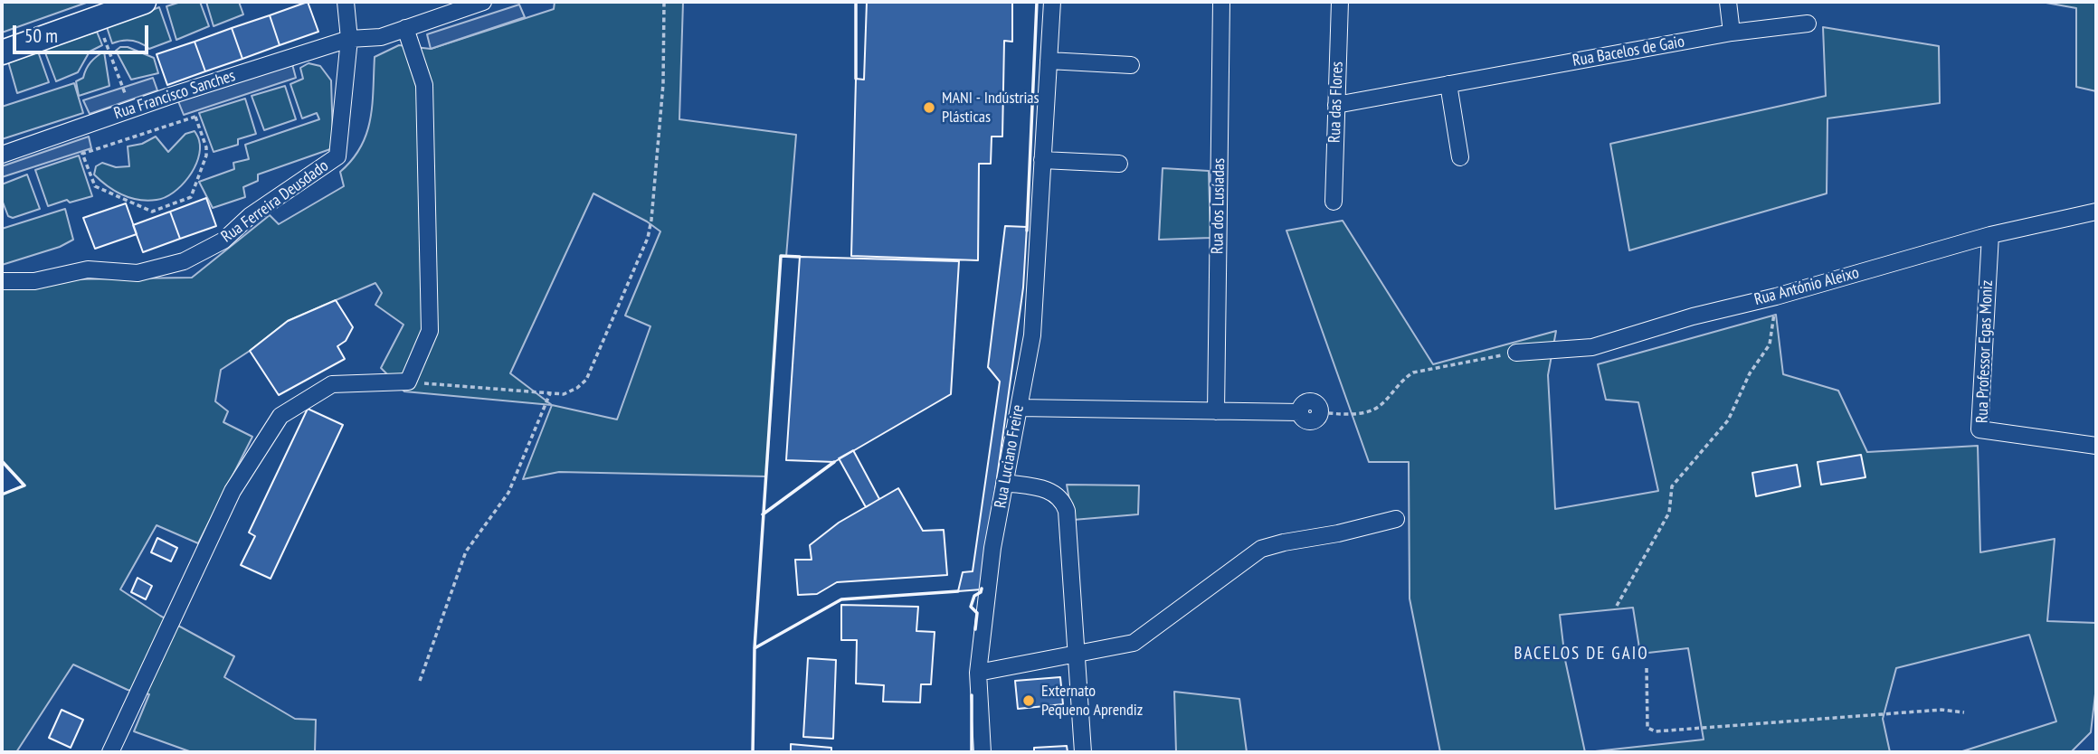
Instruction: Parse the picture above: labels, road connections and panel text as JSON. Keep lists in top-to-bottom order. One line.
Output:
{"streets":{"street":["Rua Bacelos de Gaio","Rua Francisco Sanches","Rua das Flores","Rua Ferreira Deusdado","Rua dos Lusíadas","Rua António Aleixo","Rua Professor Egas Moniz","Rua Luciano Freire"]},"crossings":[["Rua Bacelos de Gaio","Rua das Flores"],["Rua Francisco Sanches","Rua Ferreira Deusdado"],["Rua António Aleixo","Rua Professor Egas Moniz"]],"districts":["BACELOS DE GAIO"],"places":["MANI - Indústrias Plásticas","Externato Pequeno Aprendiz"],"scale_bar":"50 m"}
